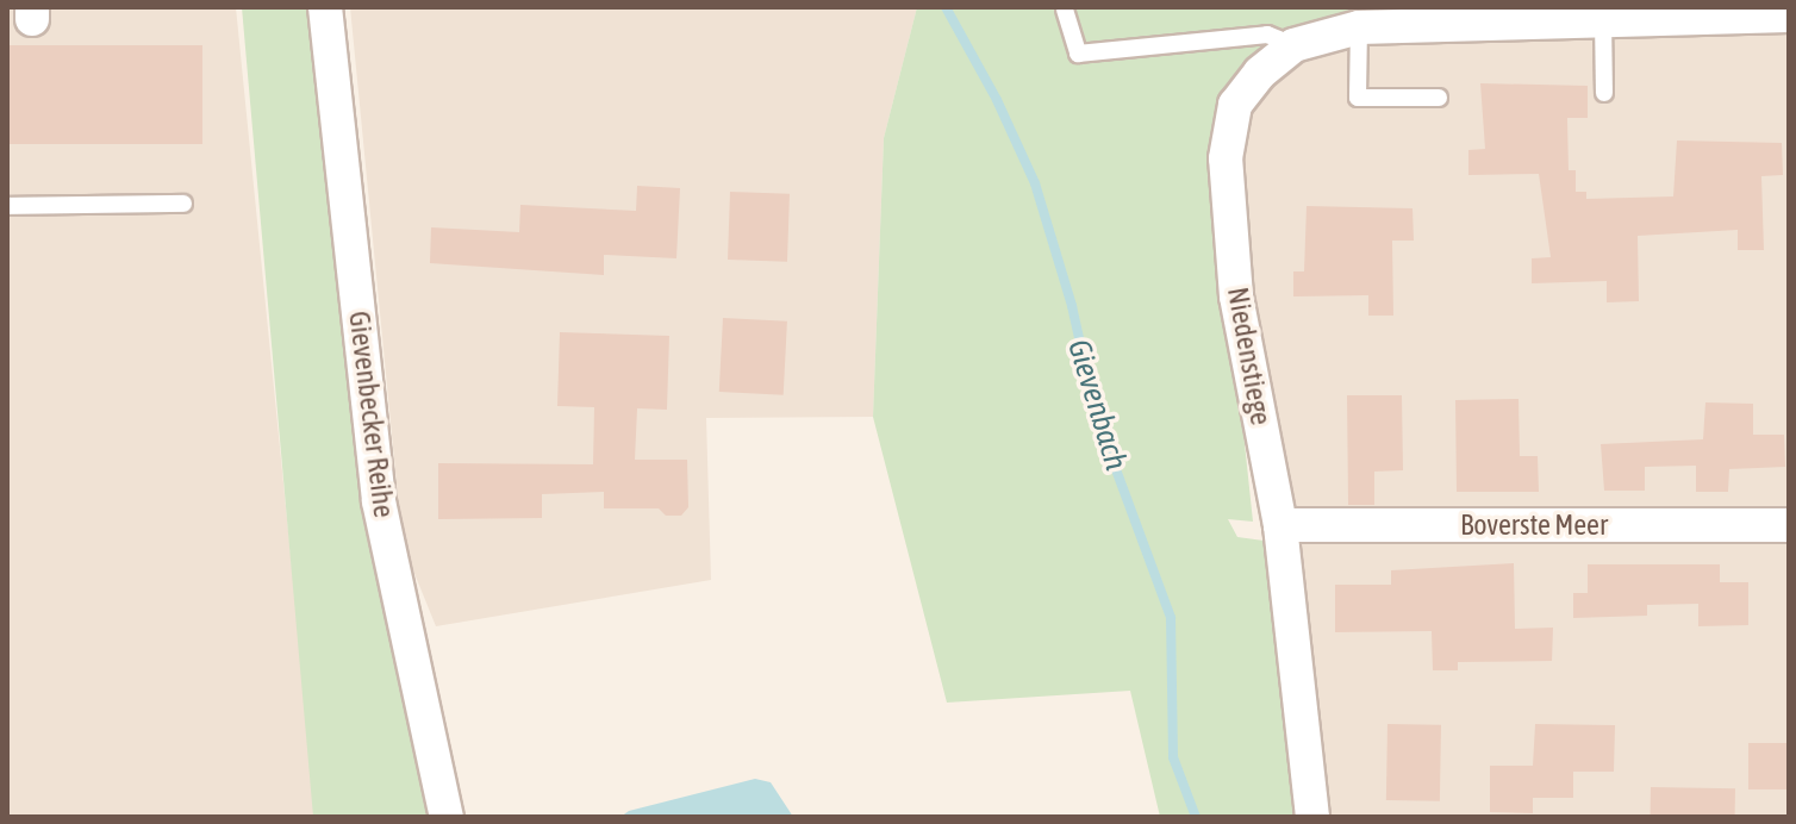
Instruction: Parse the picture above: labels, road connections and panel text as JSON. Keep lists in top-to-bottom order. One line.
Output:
{"streets":{"street":["Niedenstiege","Gievenbecker Reihe","Boverste Meer"]},"crossings":[["Niedenstiege","Boverste Meer"]],"water":["Gievenbach"]}
